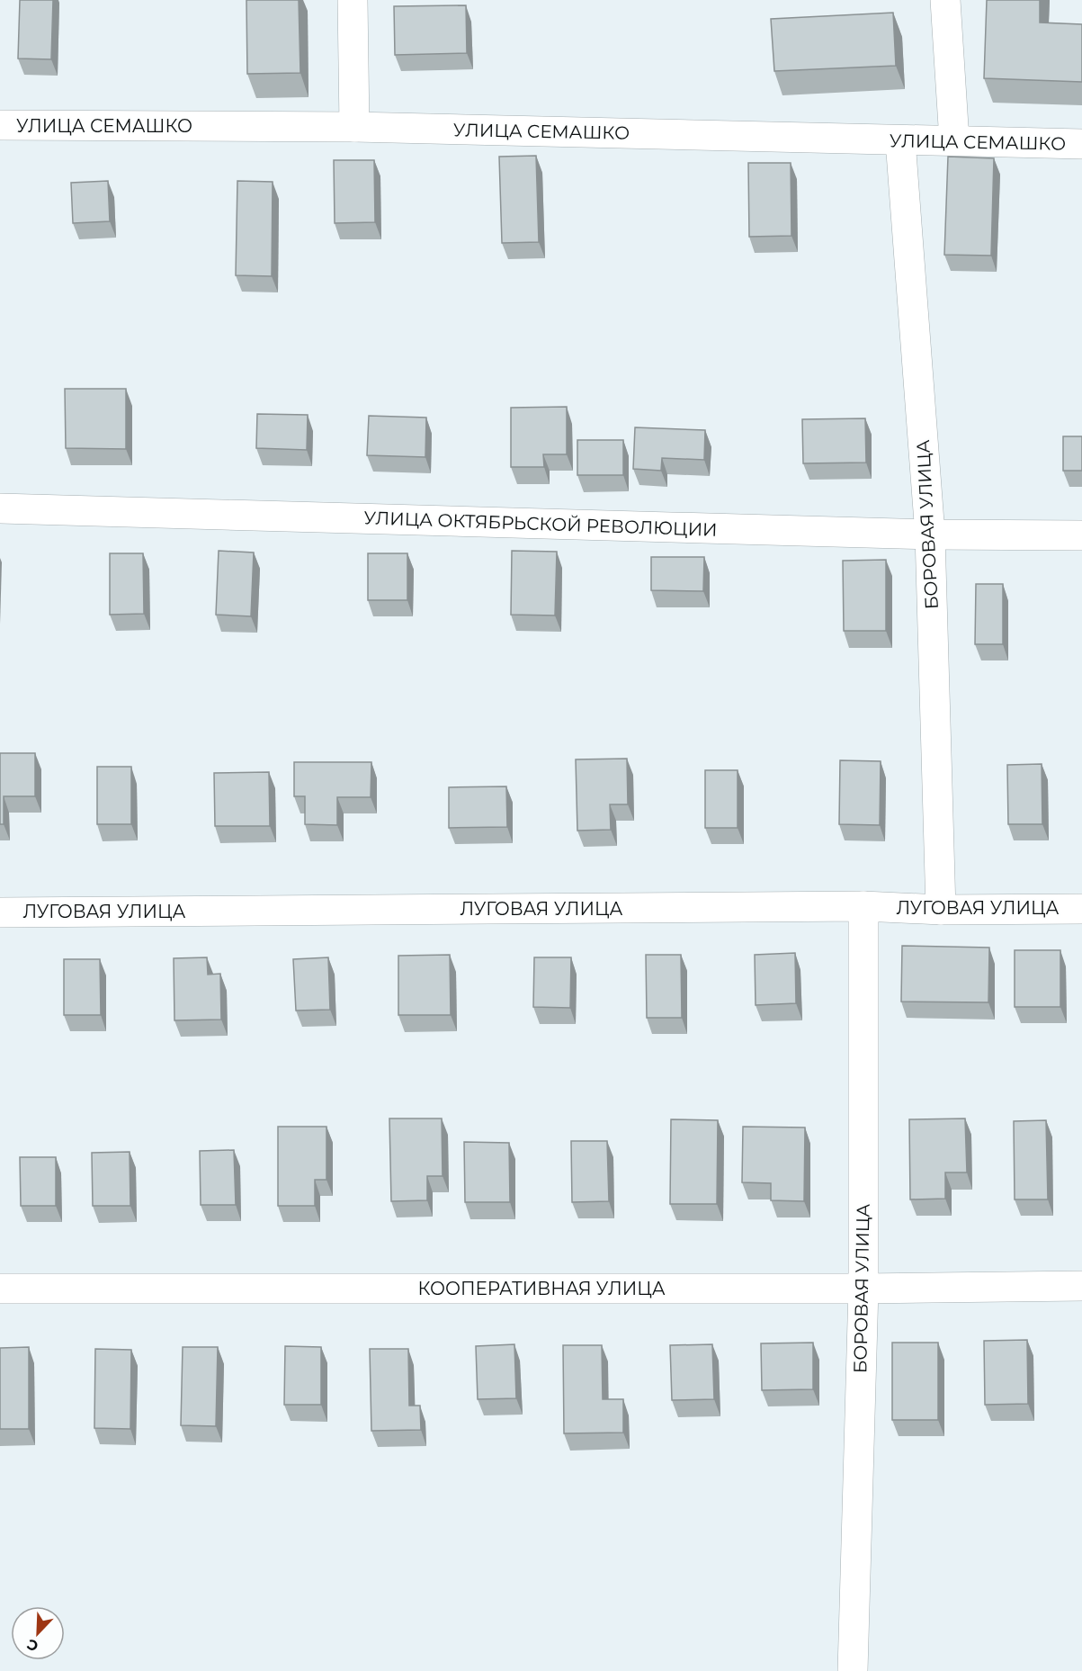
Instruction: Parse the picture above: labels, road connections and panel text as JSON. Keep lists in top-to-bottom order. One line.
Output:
{"streets":{"street":["УЛИЦА СЕМАШКО","УЛИЦА ОКТЯБРЬСКОЙ РЕВОЛЮЦИИ","БОРОВАЯ УЛИЦА","ЛУГОВАЯ УЛИЦА","КООПЕРАТИВНАЯ УЛИЦА"]},"crossings":[["УЛИЦА СЕМАШКО","БОРОВАЯ УЛИЦА"],["УЛИЦА ОКТЯБРЬСКОЙ РЕВОЛЮЦИИ","БОРОВАЯ УЛИЦА"],["БОРОВАЯ УЛИЦА","ЛУГОВАЯ УЛИЦА"],["БОРОВАЯ УЛИЦА","КООПЕРАТИВНАЯ УЛИЦА"]],"north":"bottom left"}
